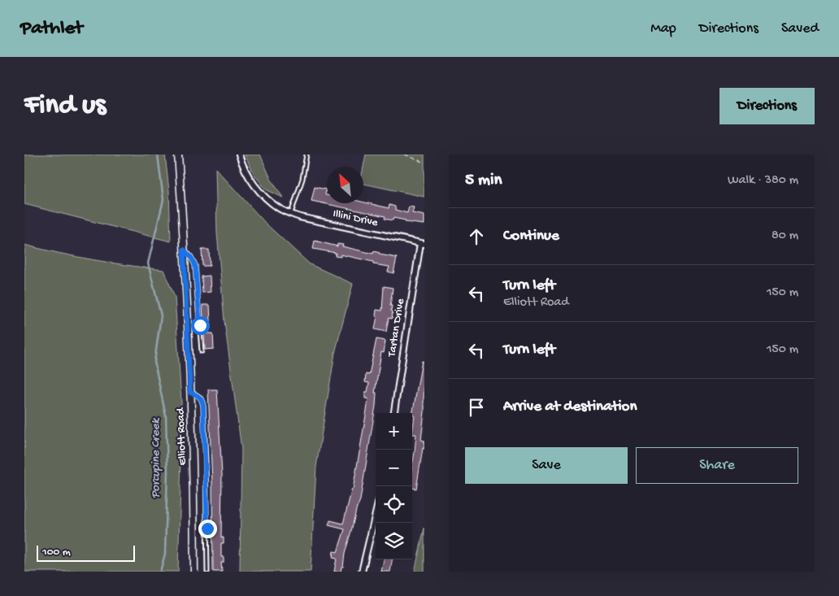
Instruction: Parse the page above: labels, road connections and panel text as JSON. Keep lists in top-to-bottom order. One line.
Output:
{"streets":{"street":["Illini Drive","Tartan Drive","Elliott Road"]},"crossings":[["Illini Drive","Tartan Drive"]],"water":["Porcupine Creek"],"scale_bar":"100 m","north":"top left","page":{"header":"Pathlet","nav":["Map","Directions","Saved"],"buttons":["Directions",["Save","Share"]],"title":"Find us","heading":["5 min","Walk · 380 m"],"list":[["Continue","80 m"],["Turn left","Elliott Road","150 m"],["Turn left","150 m"],"Arrive at destination"],"map_buttons":["+","−"],"scale":"100 m"}}
